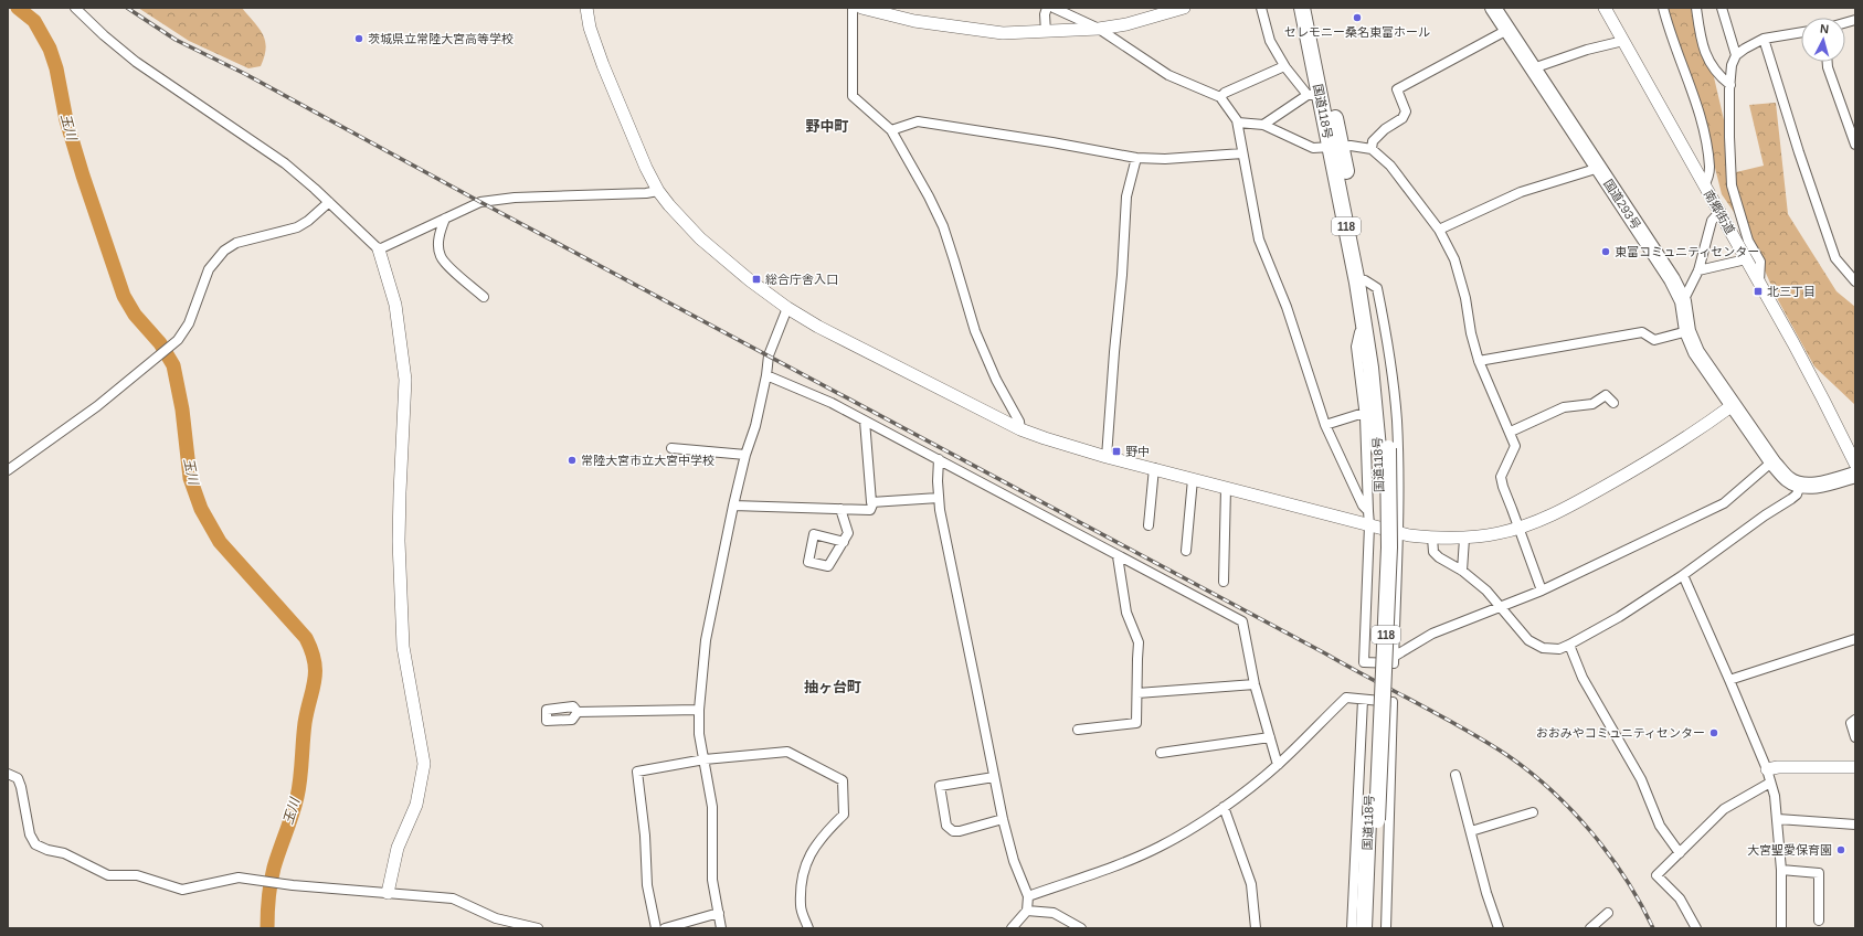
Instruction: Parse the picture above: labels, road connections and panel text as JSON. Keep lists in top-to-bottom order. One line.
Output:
{"streets":{"highway":["国道118号","国道293号","118"],"street":["南郷街道"]},"districts":["野中町","抽ヶ台町"],"water":["玉川"],"places":{"other":["セレモニー桑名東富ホール","茨城県立常陸大宮高等学校","東富コミュニティセンター","常陸大宮市立大宮中学校","おおみやコミュニティセンター","大宮聖愛保育園"],"transit":["総合庁舎入口","北三丁目","野中"]},"north":"top"}
